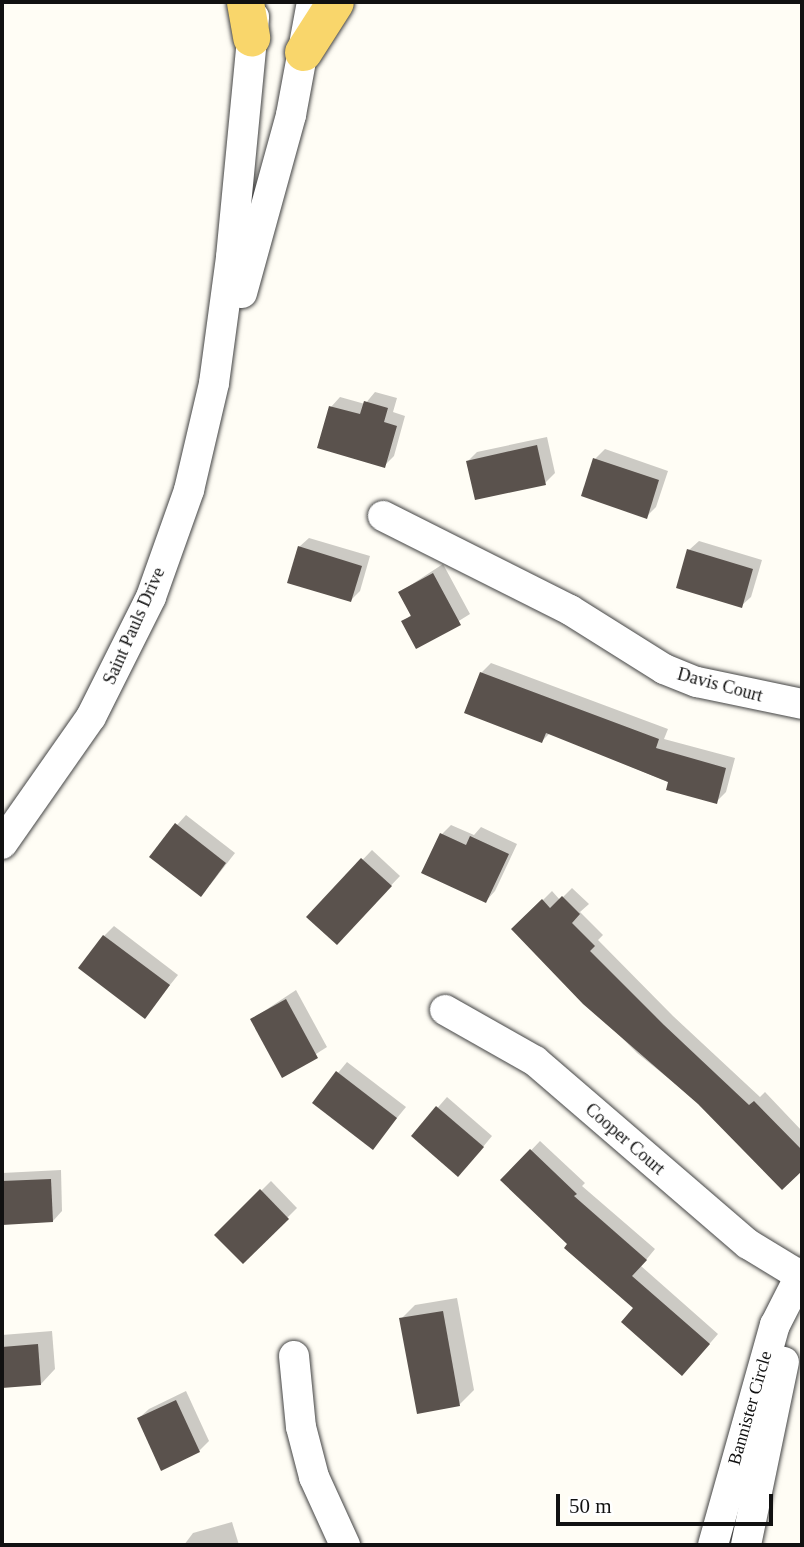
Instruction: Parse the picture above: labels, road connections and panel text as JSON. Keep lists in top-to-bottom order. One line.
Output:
{"streets":{"street":["Saint Pauls Drive","Davis Court","Cooper Court","Bannister Circle"]},"crossings":[["Cooper Court","Bannister Circle"]],"scale_bar":"50 m"}
